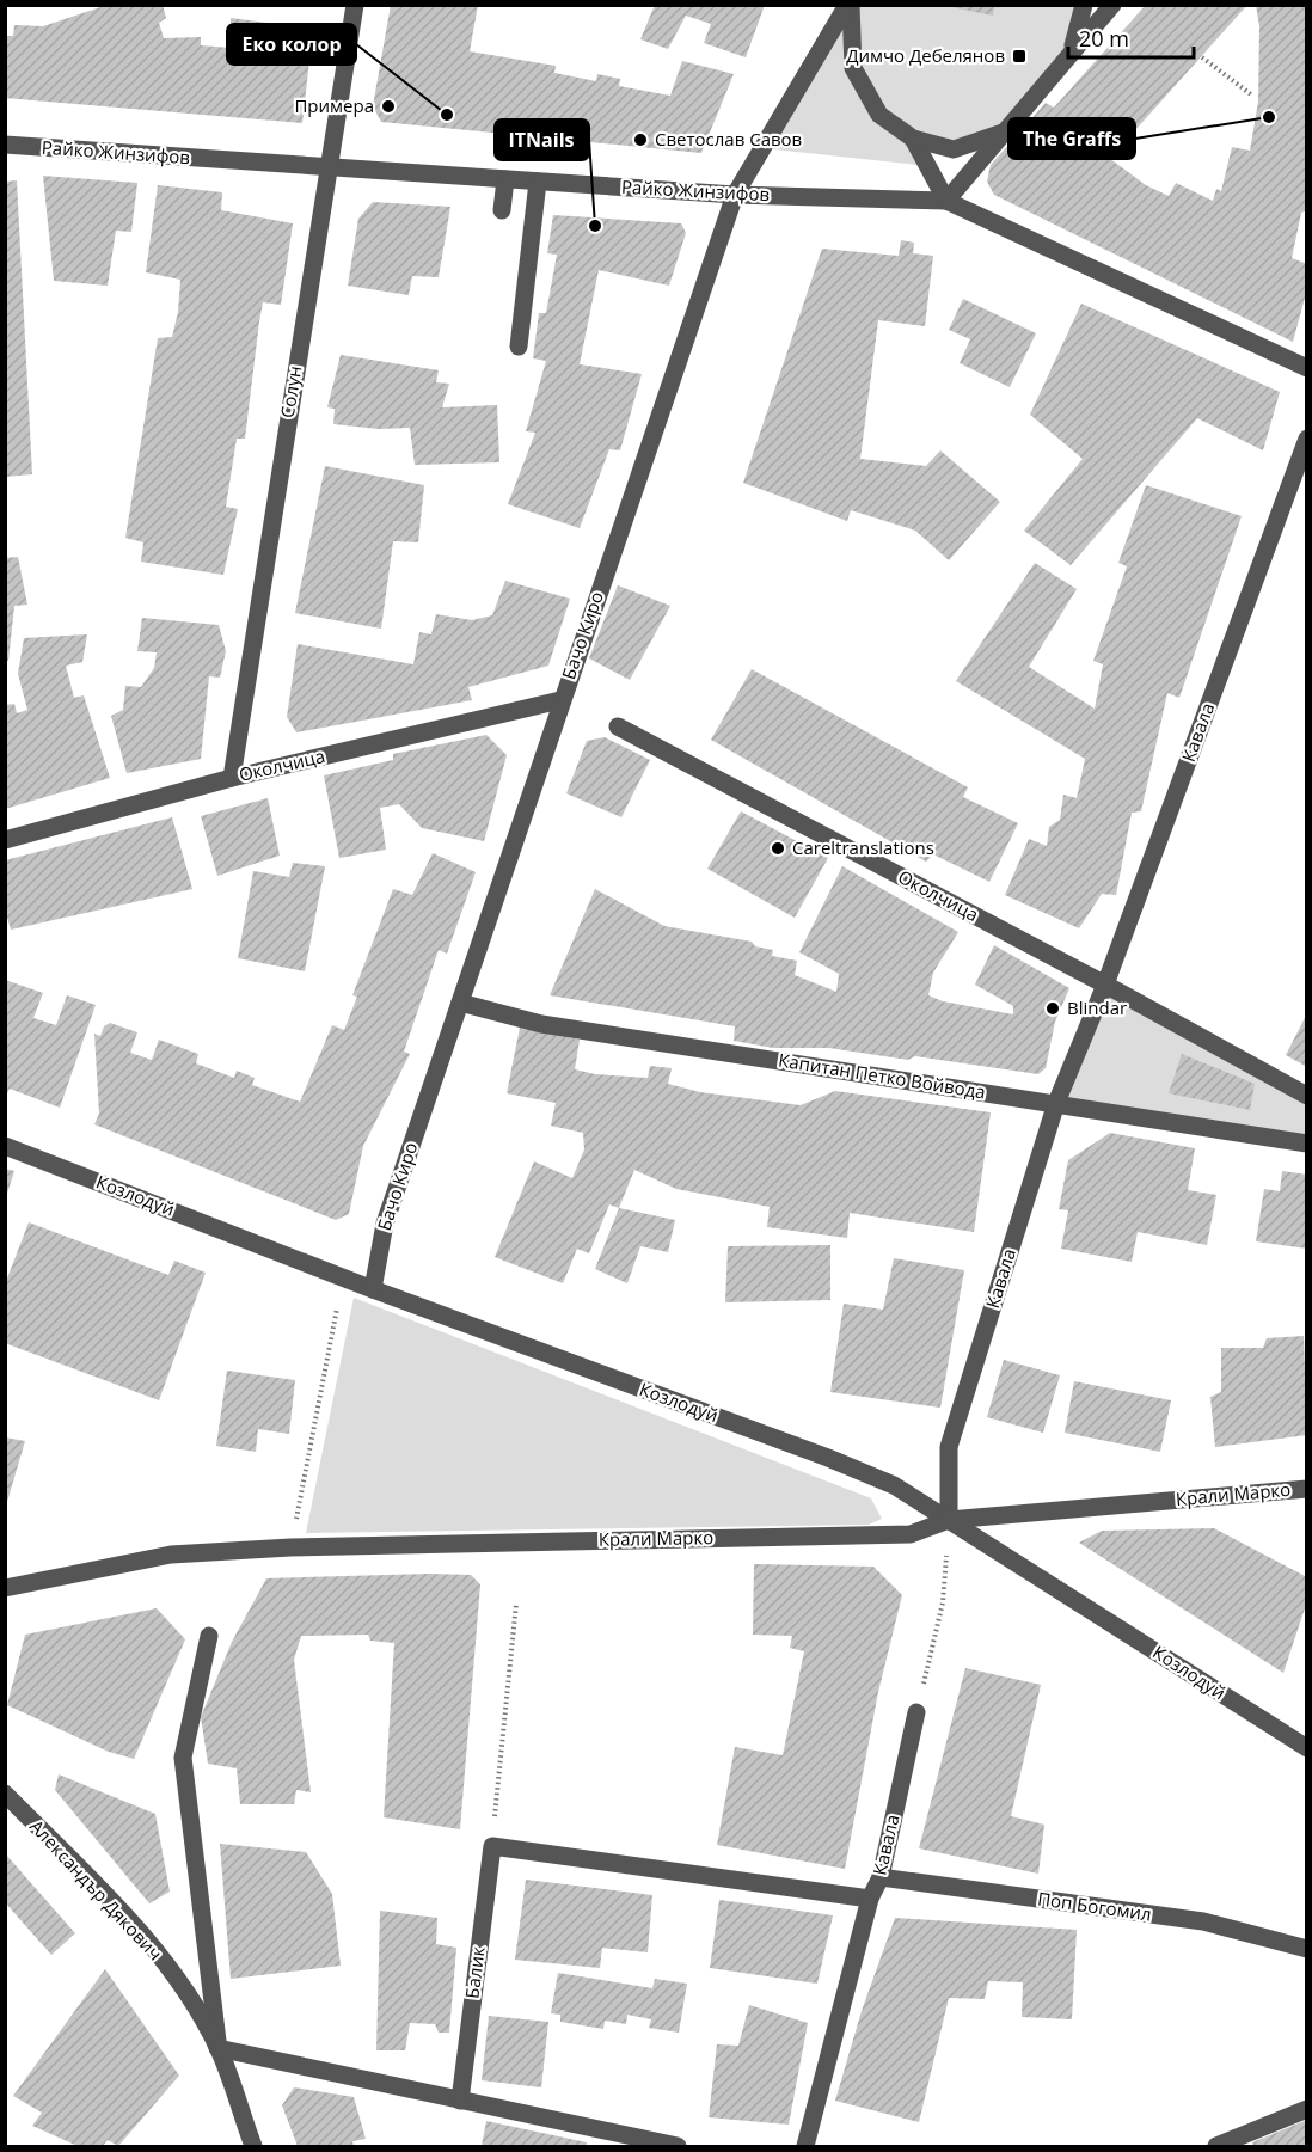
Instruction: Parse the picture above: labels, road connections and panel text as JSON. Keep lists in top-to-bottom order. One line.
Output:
{"streets":{"street":["Райко Жинзифов","Солун","Бачо Киро","Кавала","Околчица","Капитан Петко Войвода","Козлодуй","Крали Марко","Александър Дякович","Поп Богомил","Балик"]},"crossings":[["Райко Жинзифов","Солун"],["Райко Жинзифов","Бачо Киро"],["Солун","Околчица"],["Бачо Киро","Околчица"],["Бачо Киро","Капитан Петко Войвода"],["Бачо Киро","Козлодуй"],["Кавала","Околчица"],["Кавала","Капитан Петко Войвода"],["Кавала","Козлодуй"],["Кавала","Крали Марко"],["Кавала","Поп Богомил"],["Козлодуй","Крали Марко"]],"places":{"transit":["Димчо Дебелянов"],"other":["Примера","Еко колор","The Graffs","Светослав Савов","ITNails","Careltranslations","Blindar"]},"scale_bar":"20 m"}
